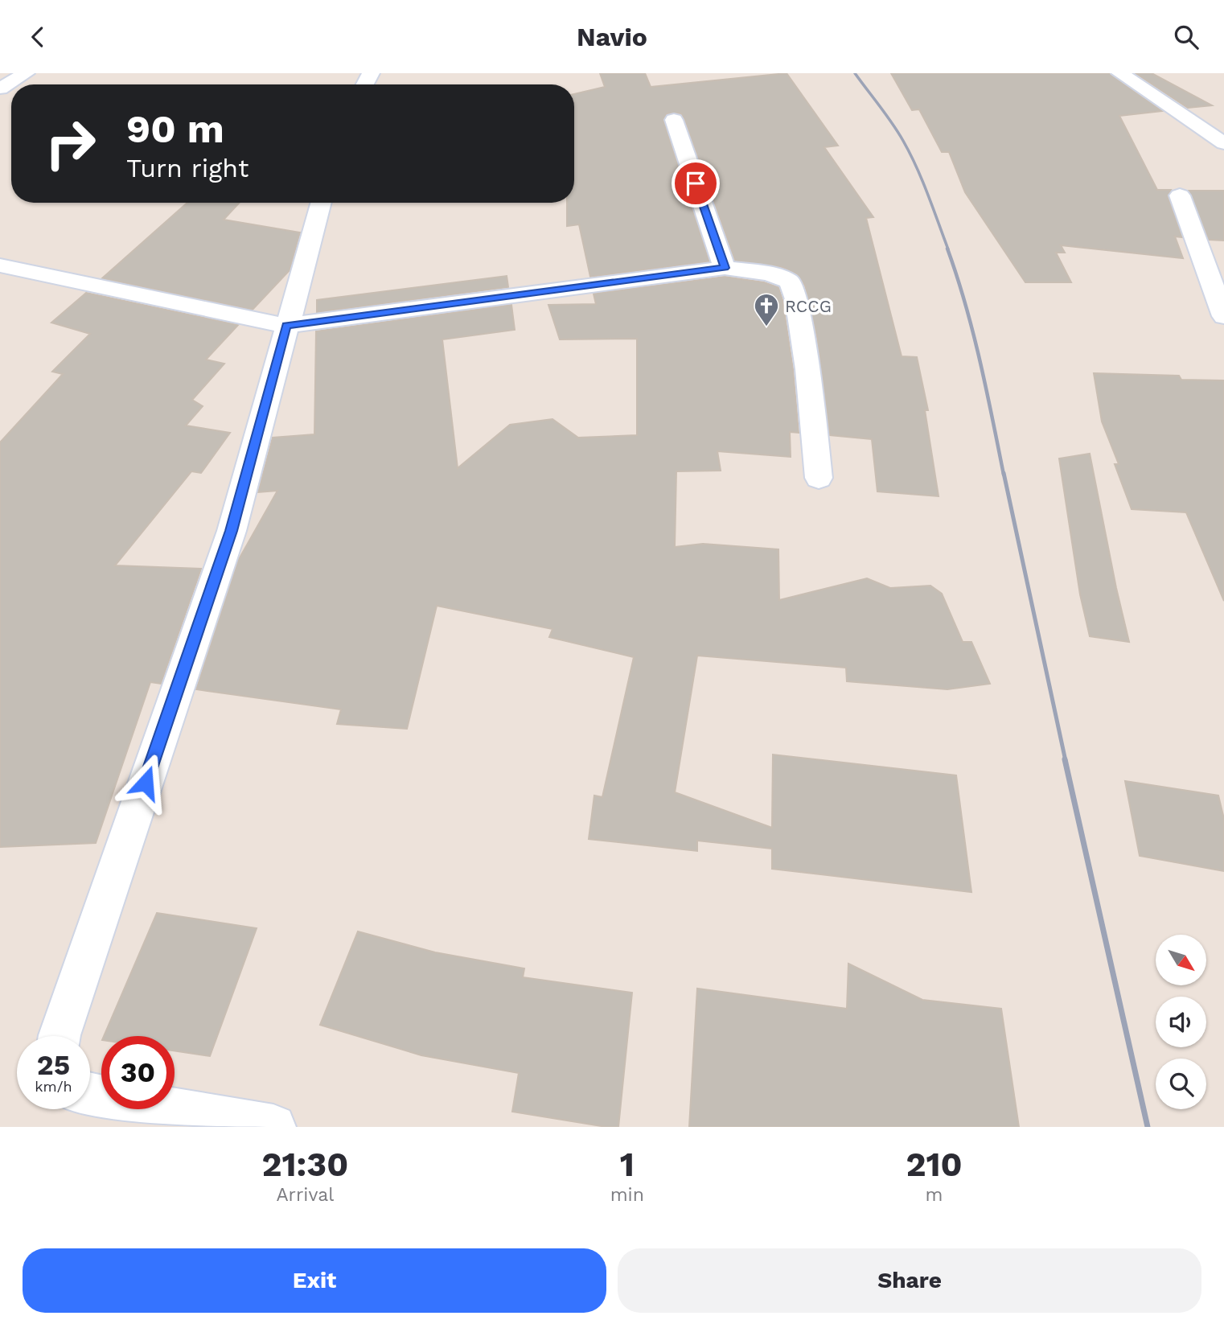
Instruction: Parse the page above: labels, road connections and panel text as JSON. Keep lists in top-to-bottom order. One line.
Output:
{"places":{"church":["RCCG"]},"north":"bottom right","page":{"header":"Navio","turn":["90 m","Turn right"],"speed":"25 km/h","limit":"30","eta":["21:30","Arrival","1","min","210","m"],"buttons":["Exit","Share"]}}
